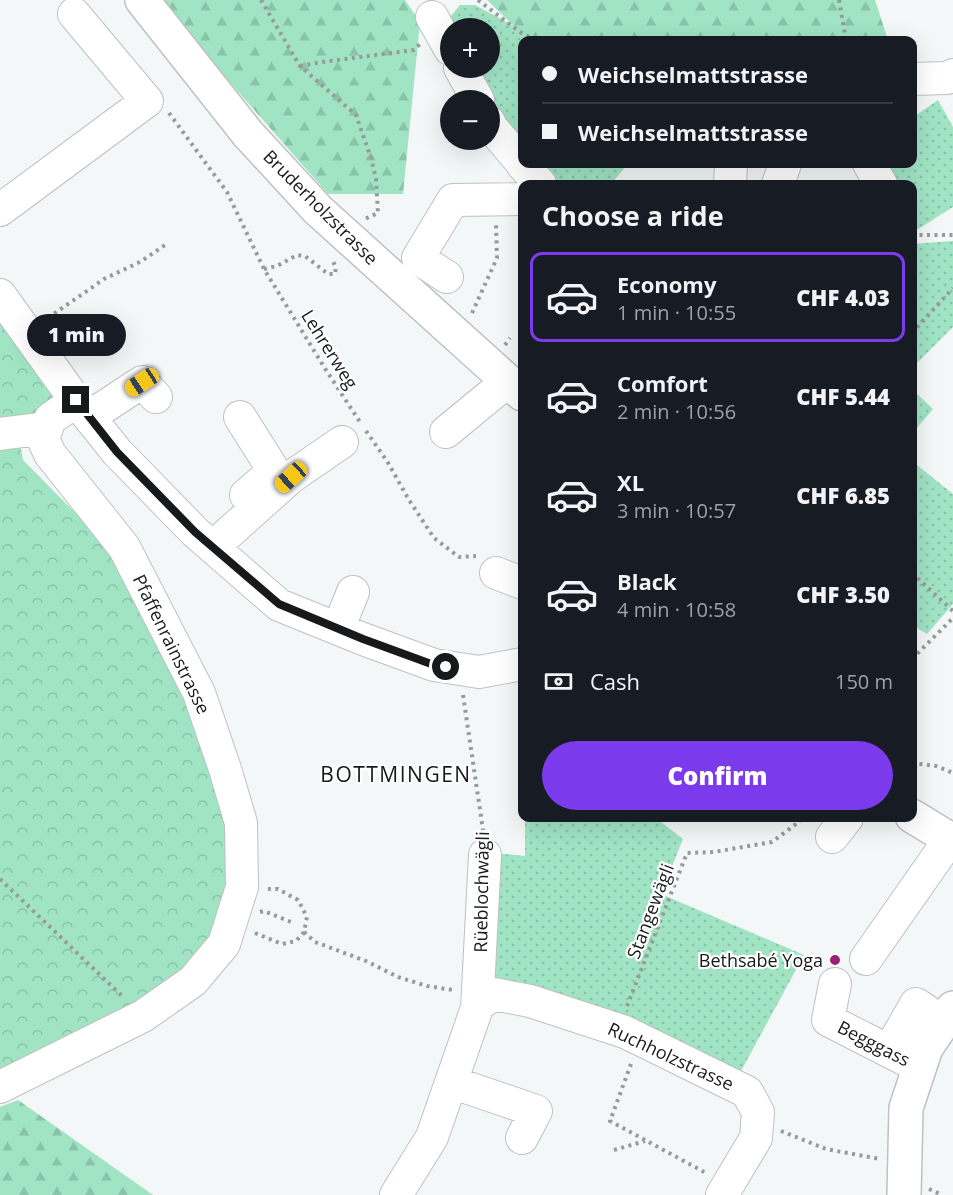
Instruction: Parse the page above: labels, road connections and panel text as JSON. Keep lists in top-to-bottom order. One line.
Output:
{"streets":{"main road":["Bruderholzstrasse"],"street":["Pfaffenrainstrasse","Rüeblochwägli","Begggass","Ruchholzstrasse"],"path":["Lehrerweg","Stangewägli"]},"crossings":[["Rüeblochwägli","Ruchholzstrasse"],["Stangewägli","Ruchholzstrasse"]],"districts":["BOTTMINGEN"],"places":["Bethsabé Yoga"],"page":{"map_buttons":["+","−"],"banner":["Weichselmattstrasse","Weichselmattstrasse"],"heading":"Choose a ride","list":[{"name":"Economy","note":"1 min · 10:55","value":"CHF 4.03"},{"name":"Comfort","note":"2 min · 10:56","value":"CHF 5.44"},{"name":"XL","note":"3 min · 10:57","value":"CHF 6.85"},{"name":"Black","note":"4 min · 10:58","value":"CHF 3.50"}],"bubble":"1 min","pay":["Cash","150 m"],"buttons":"Confirm"}}
